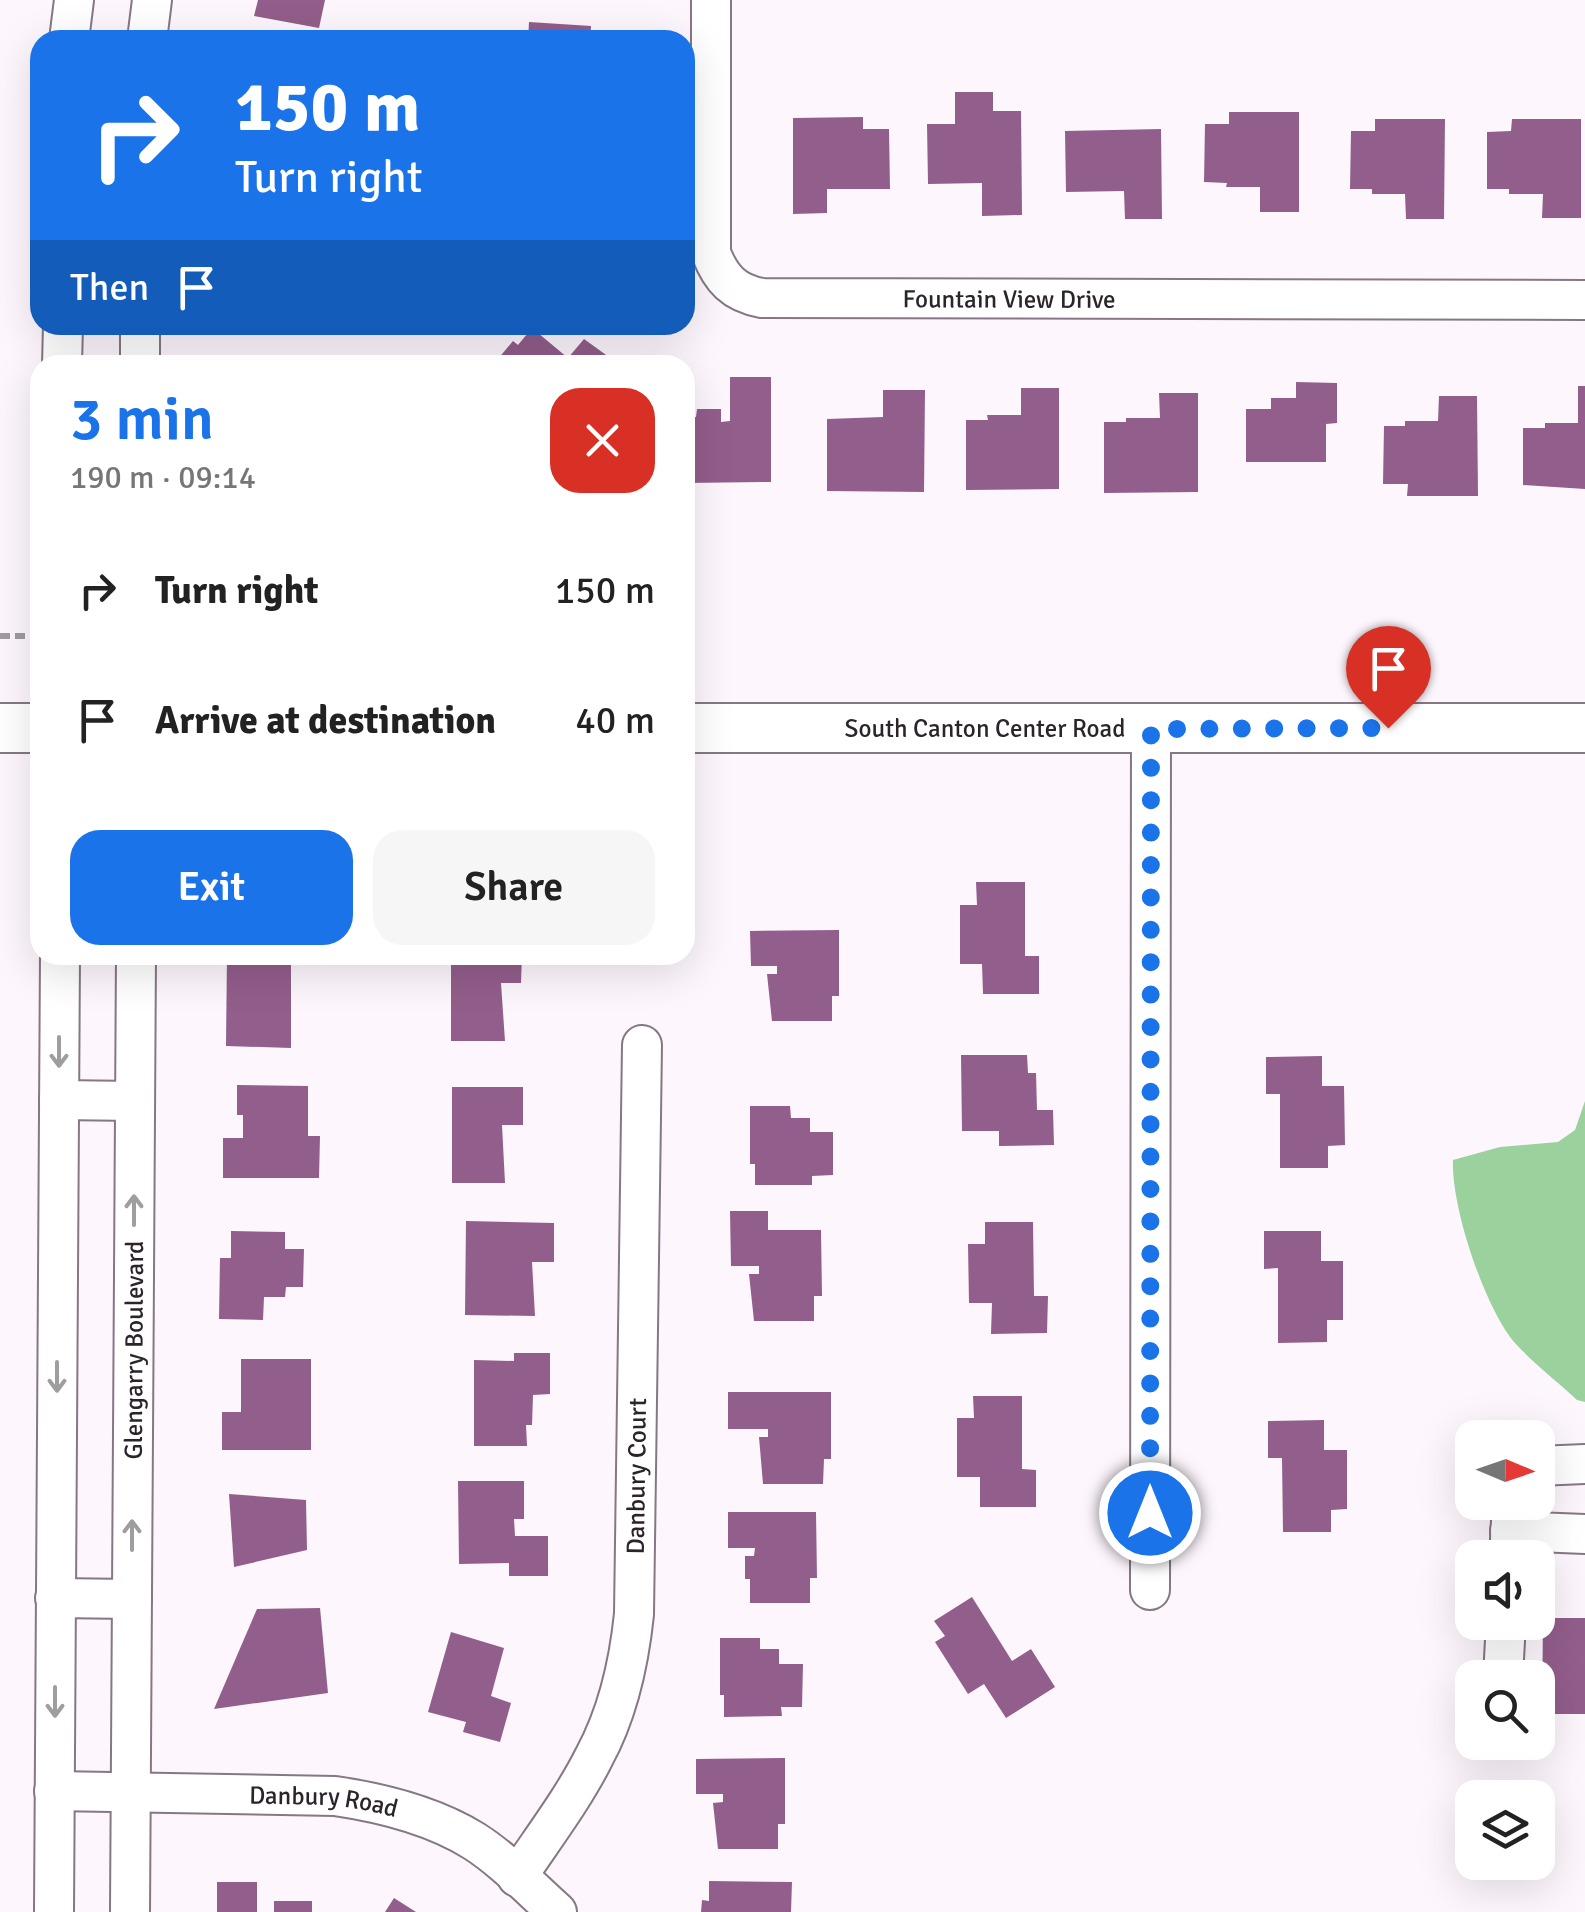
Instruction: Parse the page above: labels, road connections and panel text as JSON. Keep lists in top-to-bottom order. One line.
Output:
{"streets":{"main road":["South Canton Center Road"],"street":["Fountain View Drive","Glengarry Boulevard","Danbury Court","Danbury Road"]},"crossings":[["Glengarry Boulevard","Danbury Road"],["Danbury Court","Danbury Road"]],"north":"right","page":{"turn":["150 m","Turn right"],"then":"Then","heading":["3 min","190 m · 09:14"],"list":[{"name":"Turn right","value":"150 m"},{"name":"Arrive at destination","value":"40 m"}],"buttons":["Exit","Share"]}}
